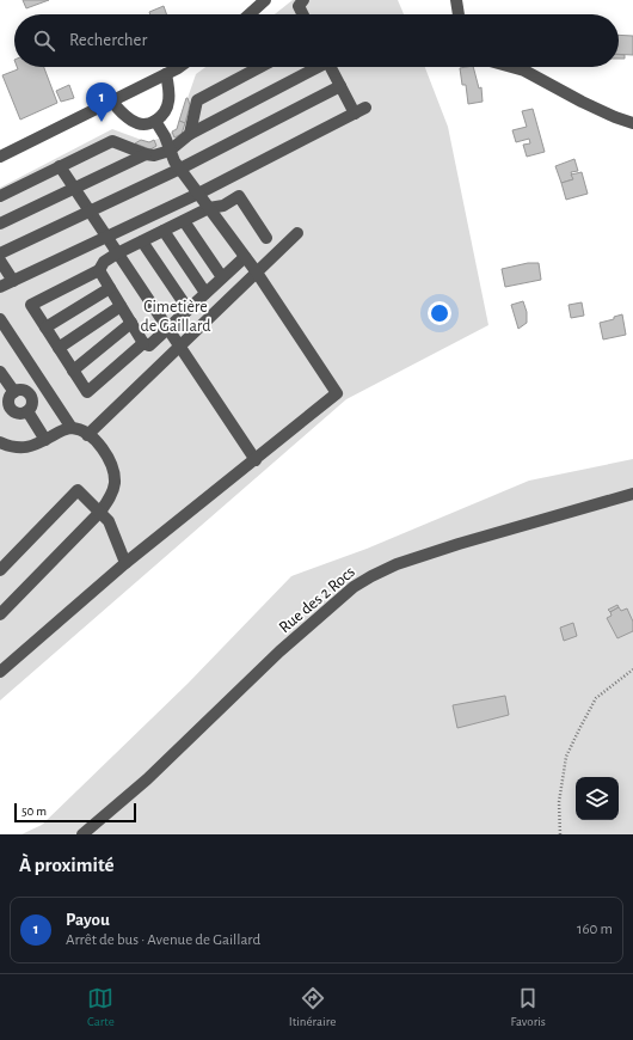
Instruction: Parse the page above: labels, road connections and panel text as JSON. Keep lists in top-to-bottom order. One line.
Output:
{"streets":{"street":["Rue des 2 Rocs"]},"parks":["Cimetière de Gaillard"],"scale_bar":"50 m","page":{"search":"Rechercher","pins":"1","scale":"50 m","heading":"À proximité","list":[{"mark":"1","name":"Payou","note":"Arrêt de bus · Avenue de Gaillard","value":"160 m"}],"nav":["Carte","Itinéraire","Favoris"]}}
